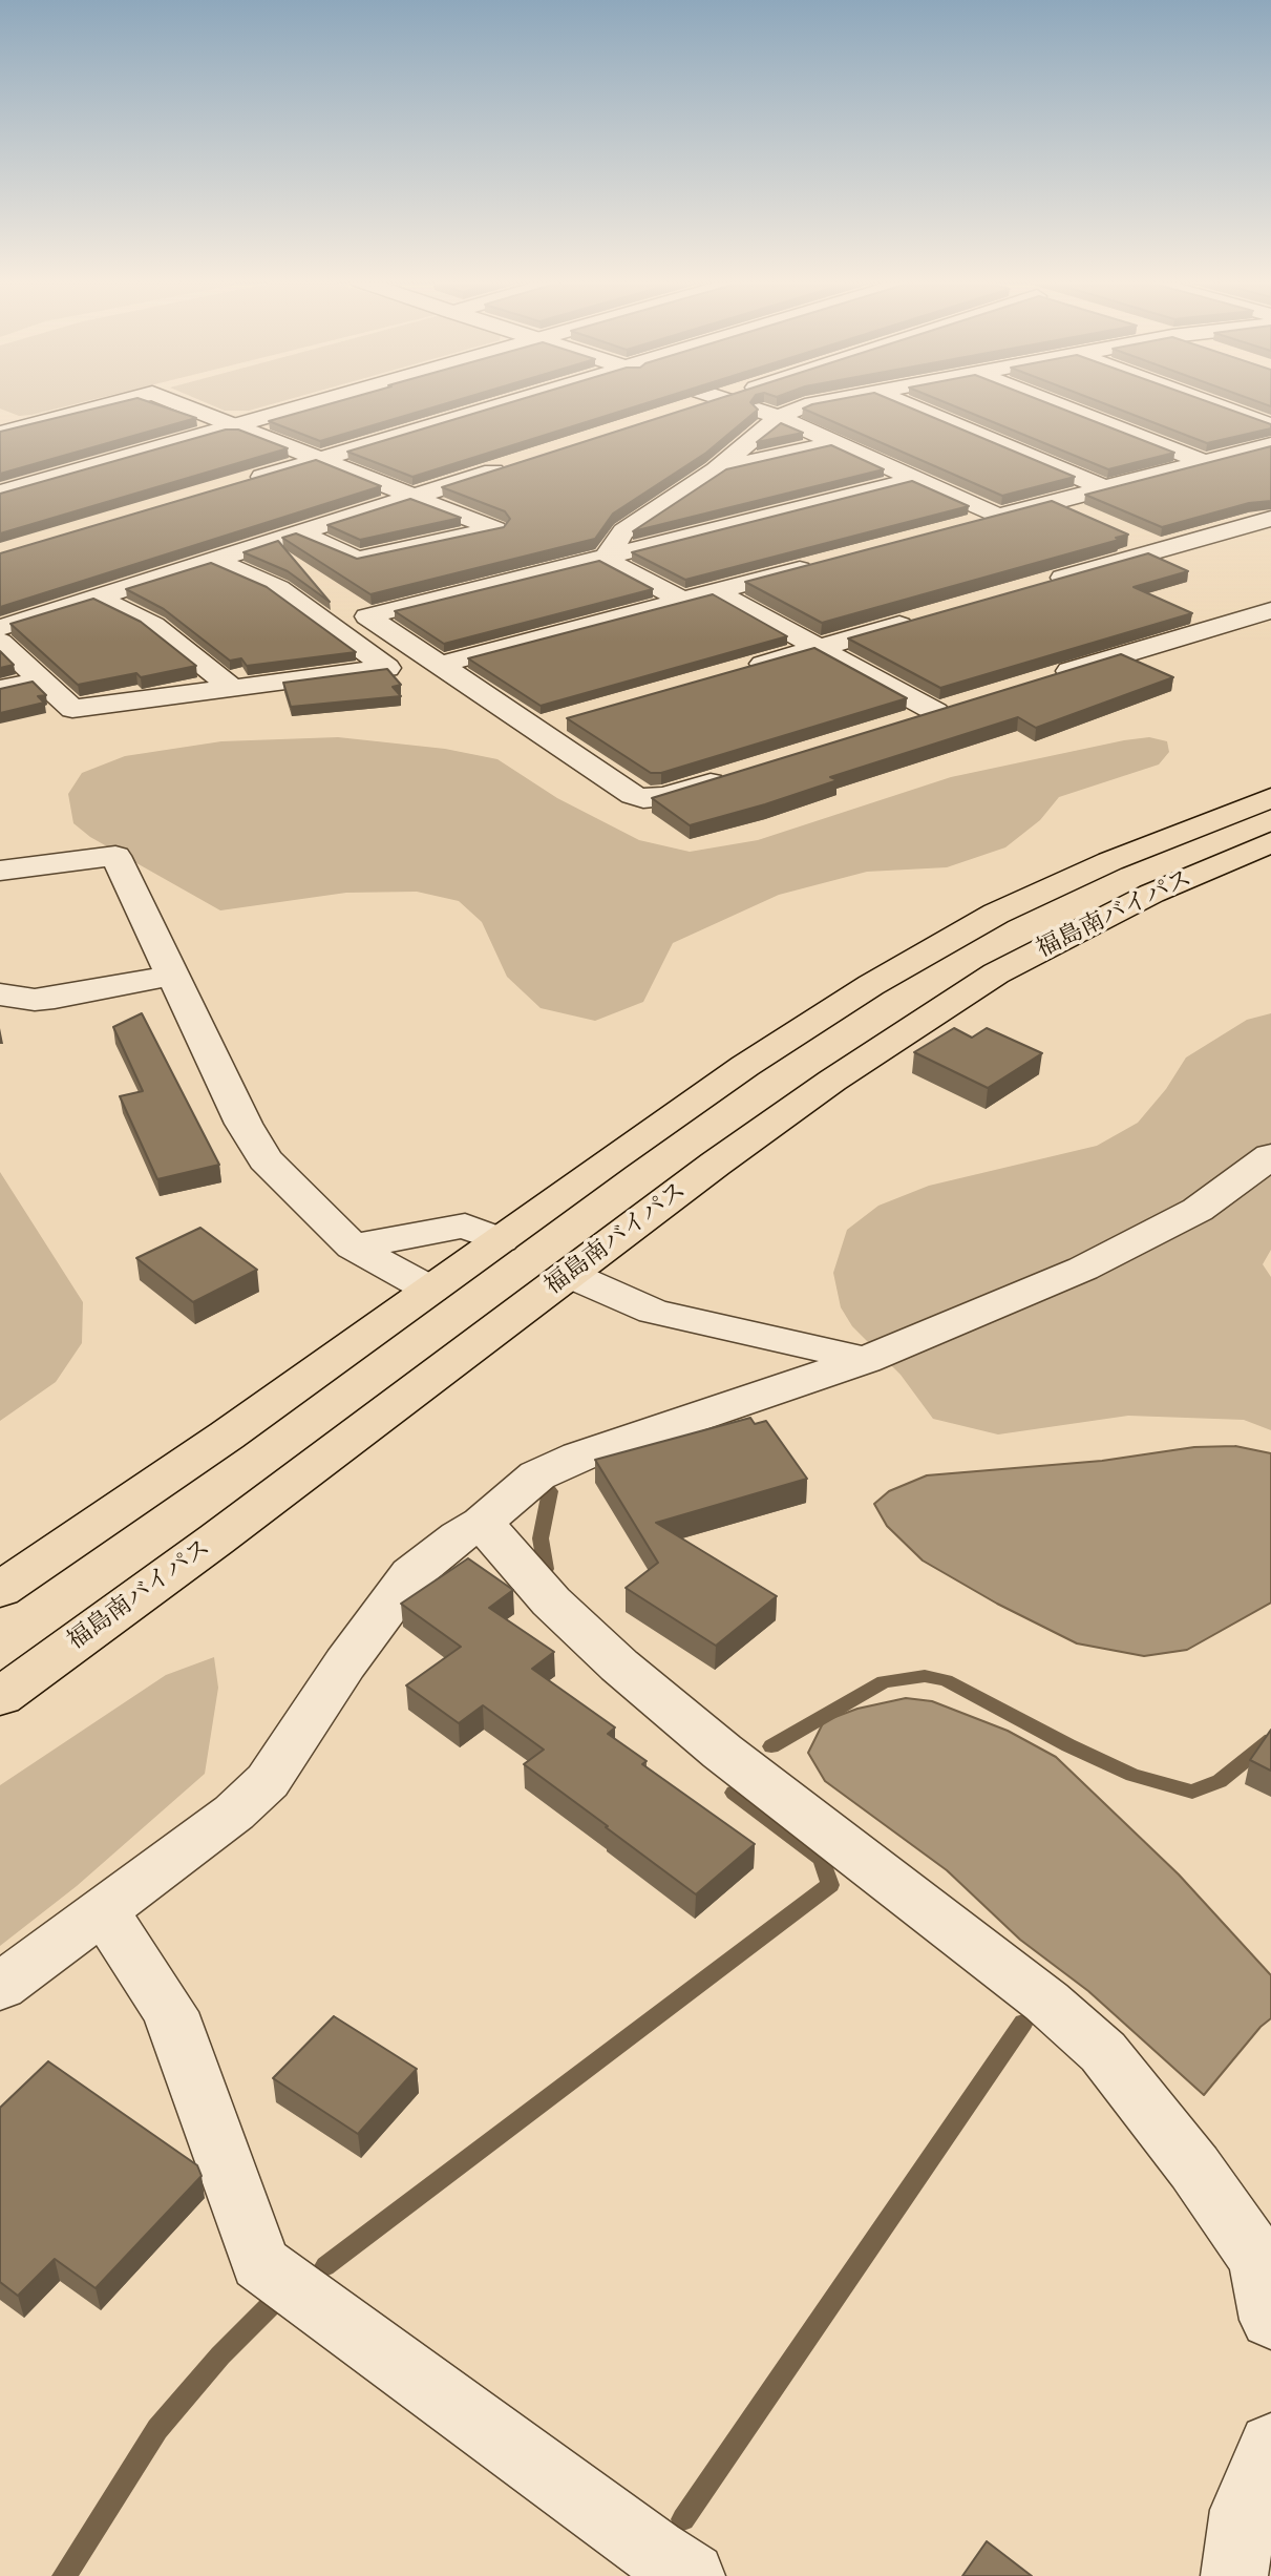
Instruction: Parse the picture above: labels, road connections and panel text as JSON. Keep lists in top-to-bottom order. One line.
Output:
{"streets":{"highway":["福島南バイパス"]}}
